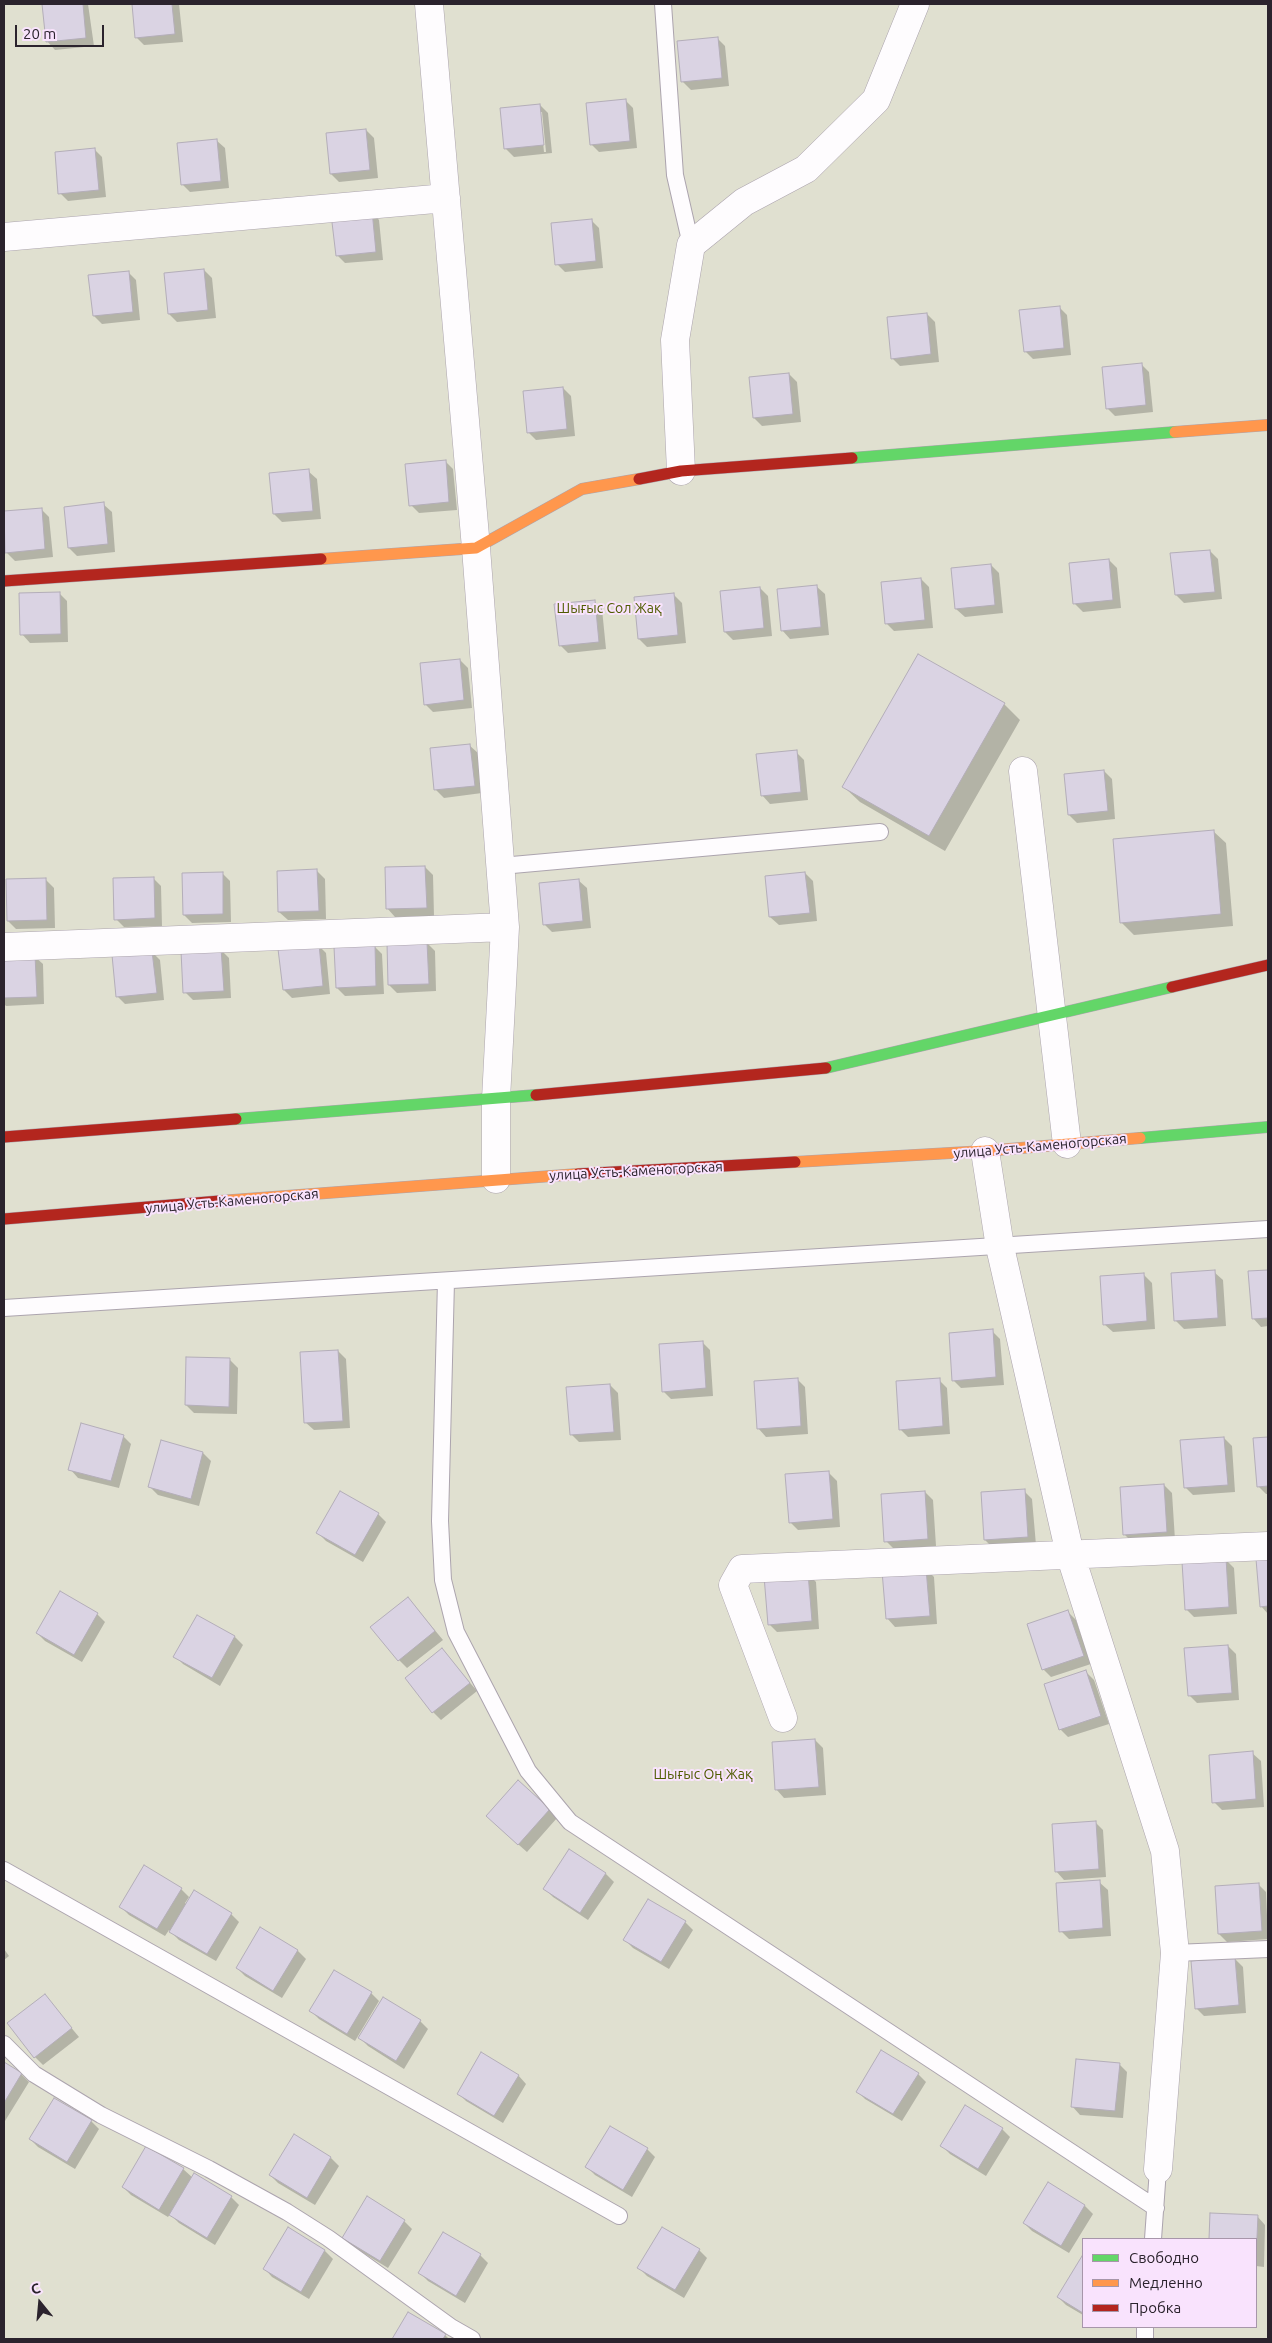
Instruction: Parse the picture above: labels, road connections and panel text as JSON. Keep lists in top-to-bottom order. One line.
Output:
{"streets":{"street":["улица Усть-Каменогорская"]},"parks":["Шығыс Сол Жақ","Шығыс Оң Жақ"],"legend":["Свободно","Медленно","Пробка"],"scale_bar":"20 m","north":"top"}
